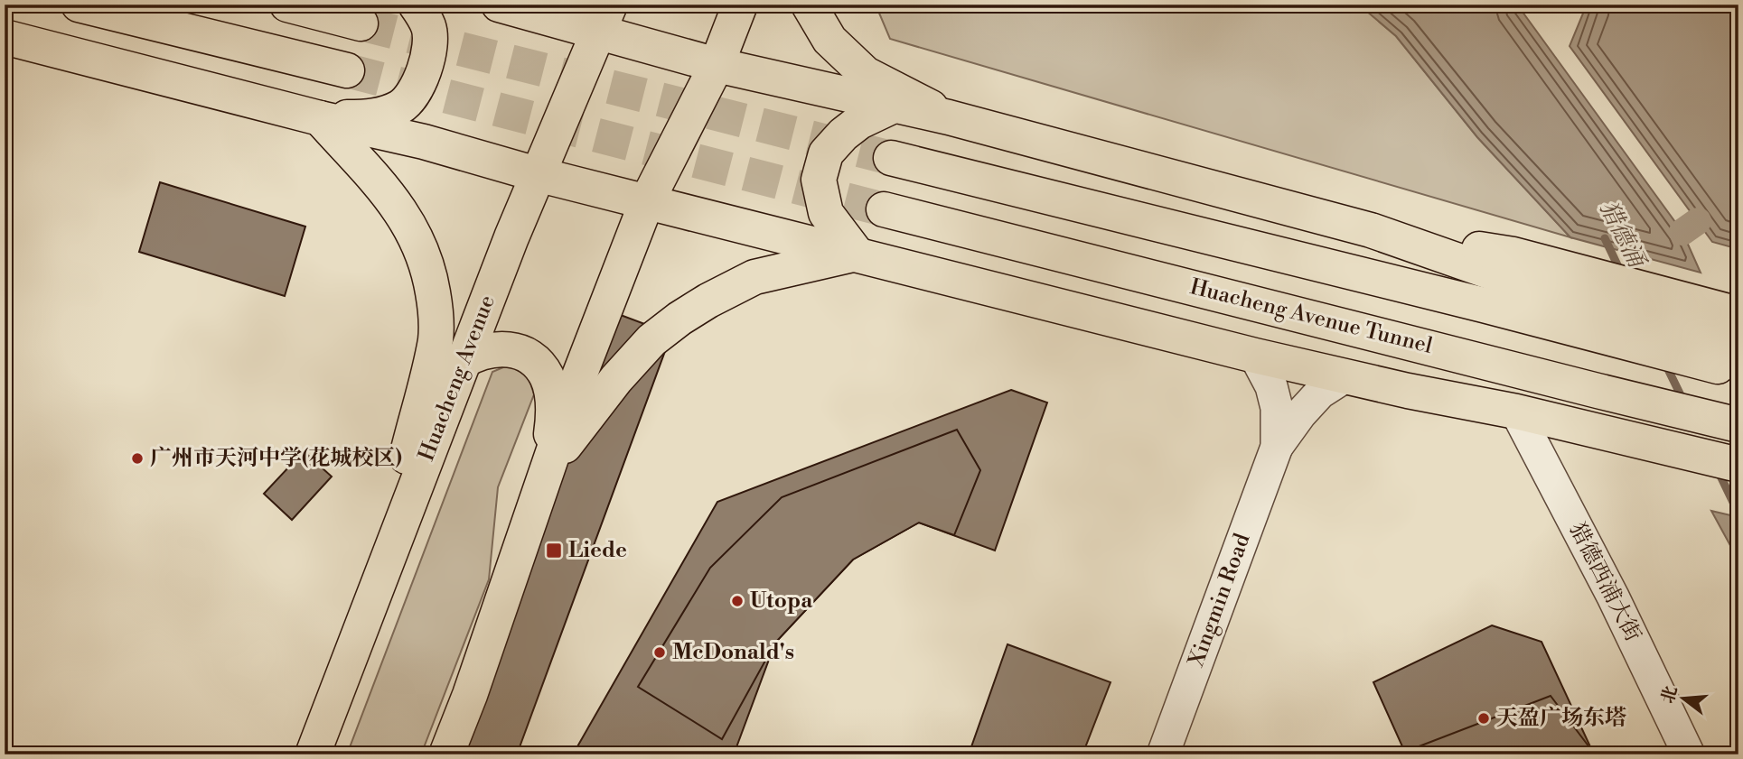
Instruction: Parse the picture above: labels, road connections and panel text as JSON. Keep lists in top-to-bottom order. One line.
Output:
{"streets":{"main road":["Huacheng Avenue Tunnel","Huacheng Avenue"],"street":["猎德西浦大街","Xingmin Road"]},"water":["猎德涌"],"places":{"other":["广州市天河中学(花城校区)","Utopa","McDonald's","天盈广场东塔"],"transit":["Liede"]},"north":"left"}
